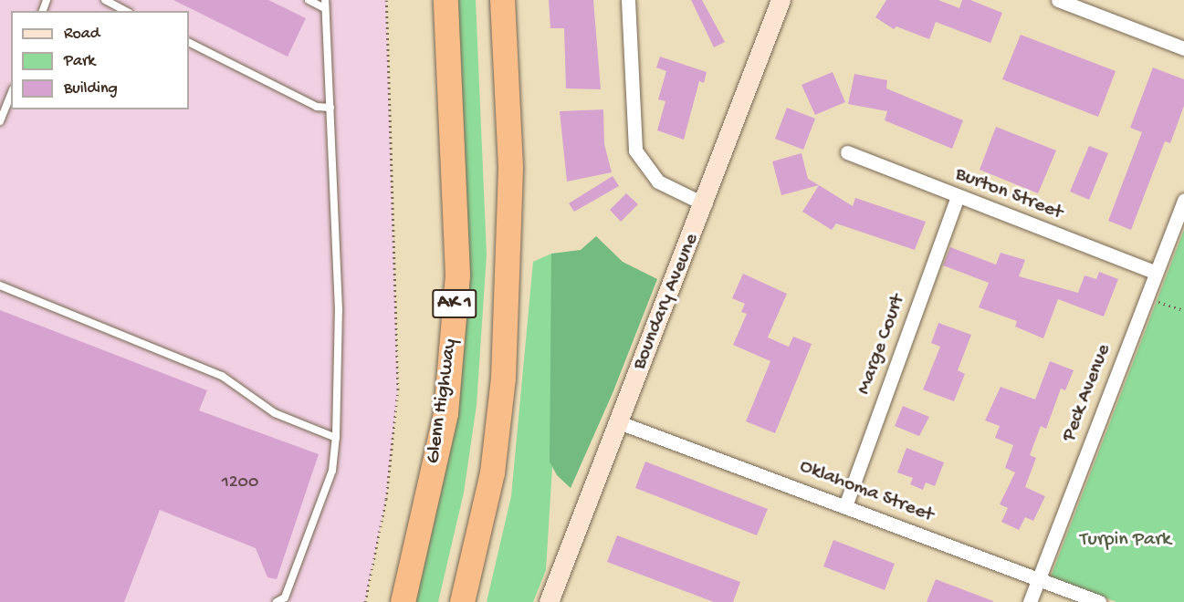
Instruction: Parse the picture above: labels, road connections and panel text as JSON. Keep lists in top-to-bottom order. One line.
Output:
{"streets":{"highway":["AK 1","Glenn Highway"],"street":["Burton Street","Boundary Aveune","Marge Court","Peck Avenue","Oklahoma Street"]},"crossings":[["Burton Street","Marge Court"],["Burton Street","Peck Avenue"],["Boundary Aveune","Oklahoma Street"],["Marge Court","Oklahoma Street"],["Peck Avenue","Oklahoma Street"]],"parks":["Turpin Park"],"house_numbers":["1200"],"legend":["Road","Park","Building"]}
